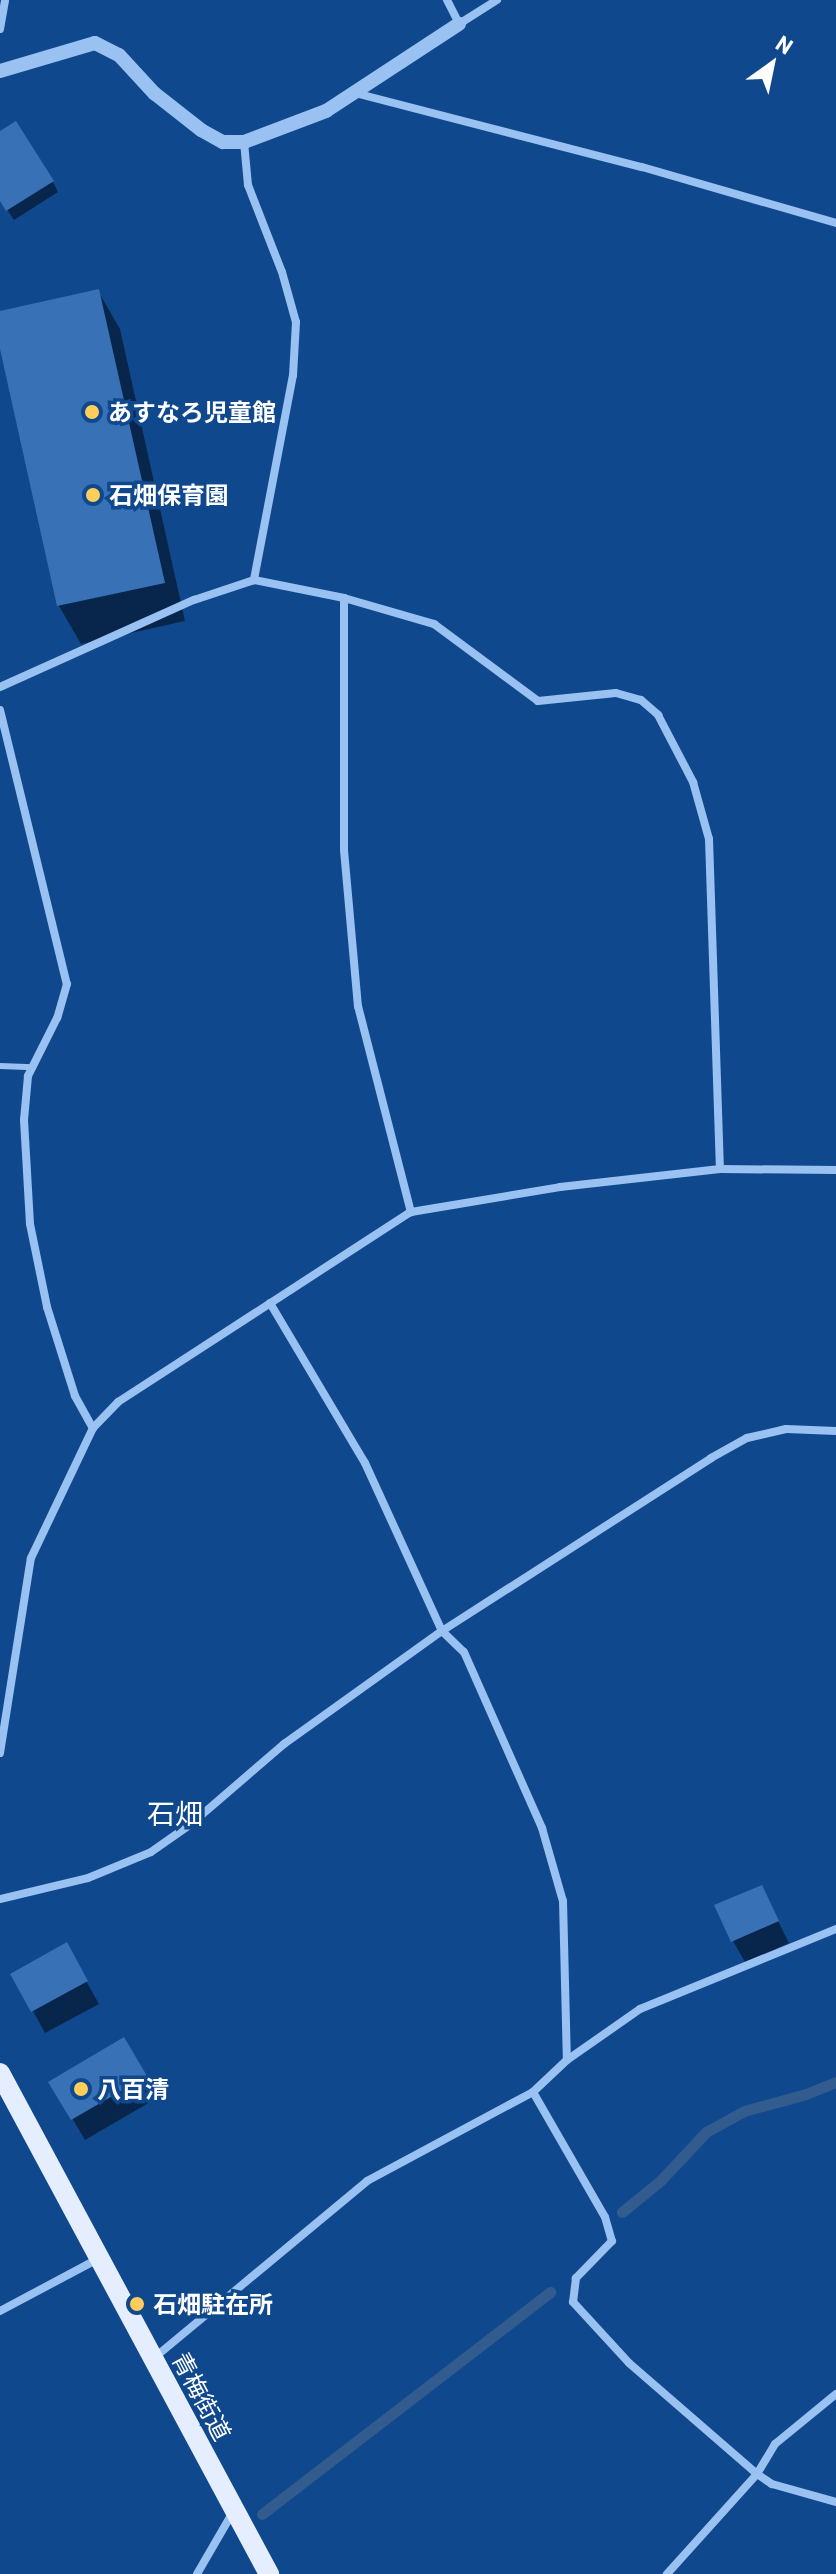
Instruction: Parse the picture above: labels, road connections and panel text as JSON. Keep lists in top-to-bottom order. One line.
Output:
{"streets":{"main road":["青梅街道"]},"districts":["石畑"],"places":["あすなろ児童館","石畑保育園","八百清","石畑駐在所"],"north":"top right"}
